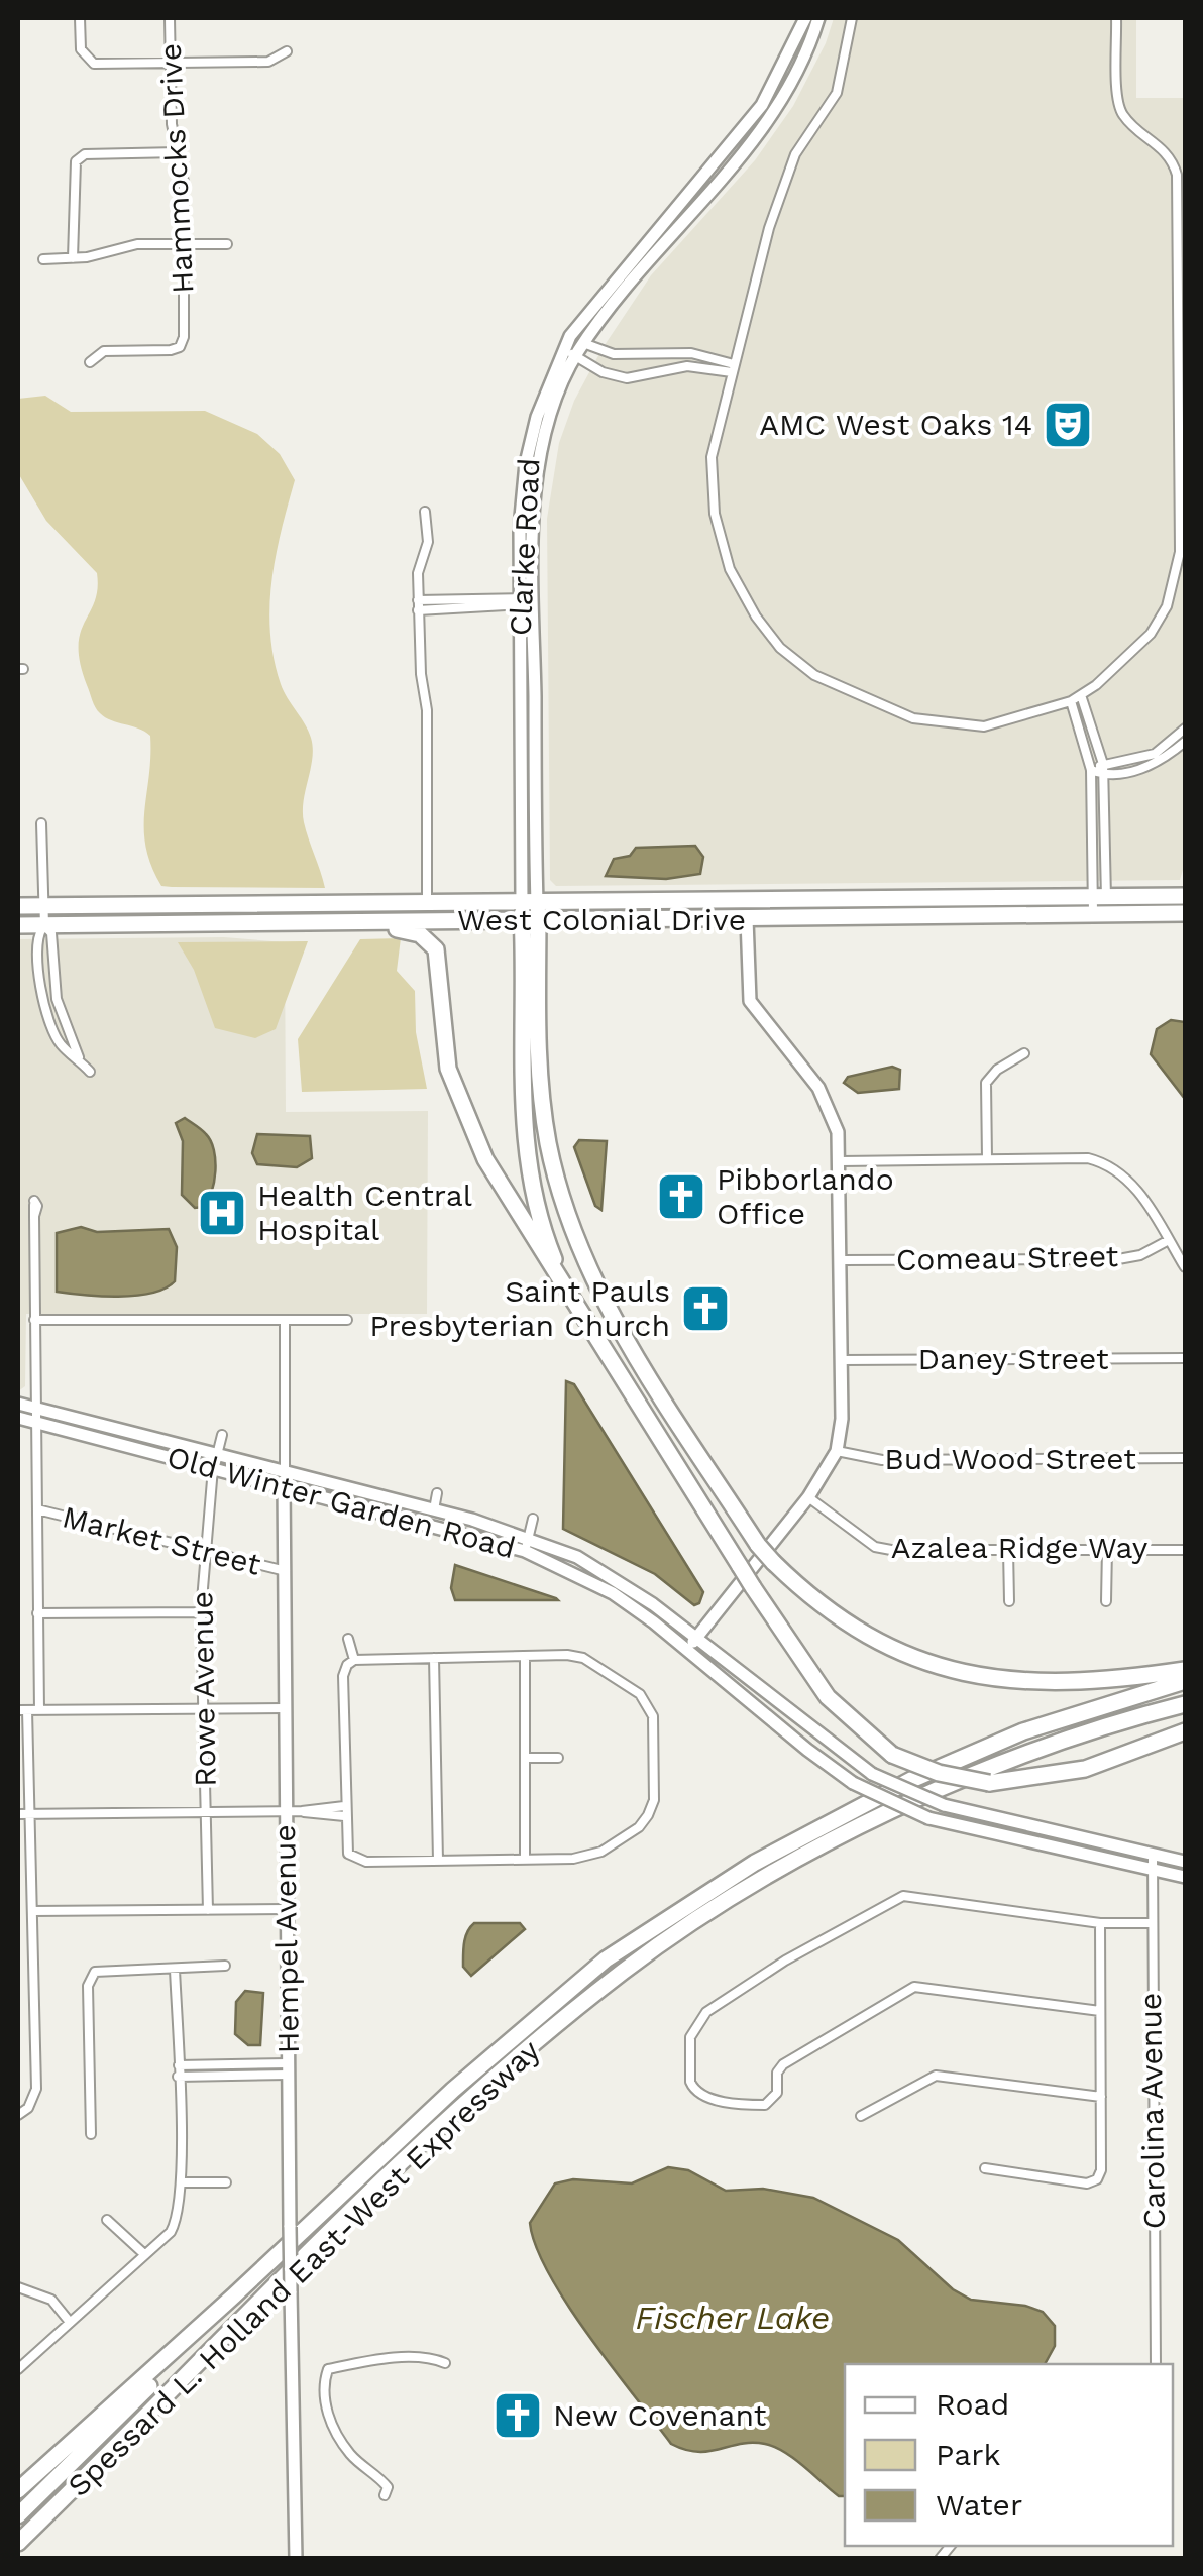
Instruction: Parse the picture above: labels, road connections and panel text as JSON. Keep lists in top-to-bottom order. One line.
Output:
{"streets":{"highway":["Clarke Road","West Colonial Drive","Spessard L. Holland East-West Expressway"],"street":["Hammocks Drive","Comeau Street","Daney Street","Bud Wood Street","Old Winter Garden Road","Market Street","Azalea Ridge Way","Rowe Avenue","Hempel Avenue","Carolina Avenue"]},"crossings":[["Clarke Road","West Colonial Drive"],["Old Winter Garden Road","Rowe Avenue"],["Old Winter Garden Road","Hempel Avenue"],["Old Winter Garden Road","Carolina Avenue"],["Market Street","Rowe Avenue"],["Market Street","Hempel Avenue"]],"water":["Fischer Lake"],"places":{"theatre":["AMC West Oaks 14"],"church":["Pibborlando Office","Saint Pauls Presbyterian Church","New Covenant"],"hospital":["Health Central Hospital"]},"legend":["Road","Park","Water"]}
